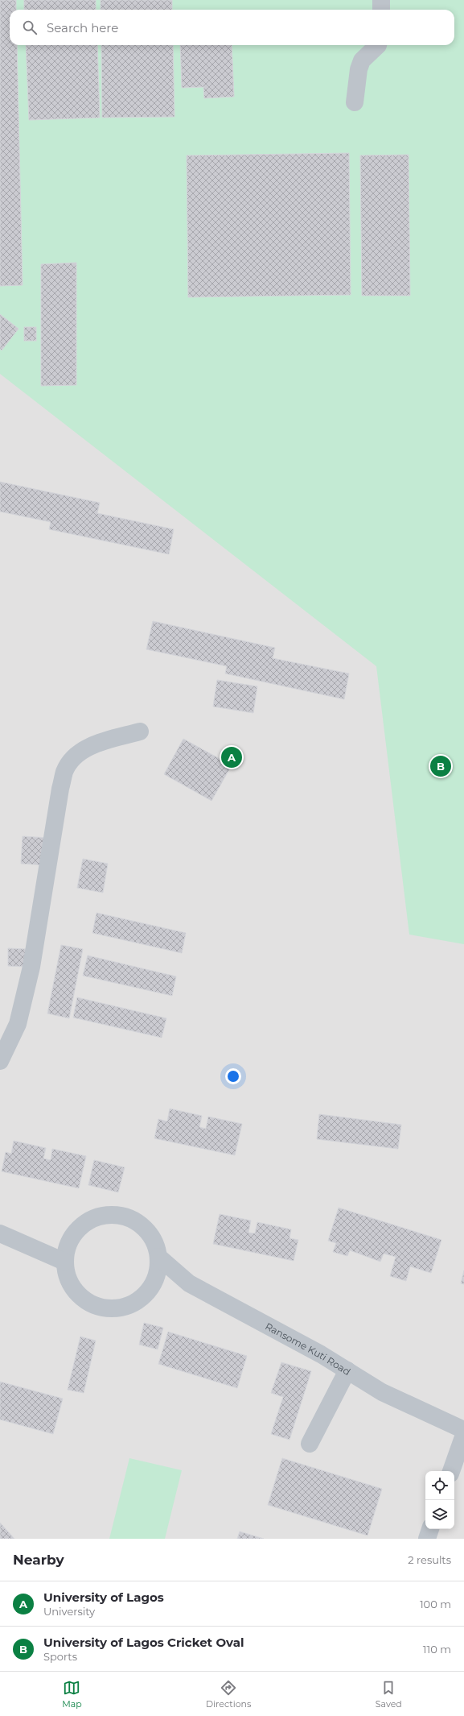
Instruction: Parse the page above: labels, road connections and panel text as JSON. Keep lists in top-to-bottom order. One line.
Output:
{"streets":{"street":["Ransome Kuti Road"]},"page":{"search":"Search here","pins":["A","B"],"heading":["Nearby","2 results"],"list":[{"mark":"A","name":"University of Lagos","note":"University","value":"100 m"},{"mark":"B","name":"University of Lagos Cricket Oval","note":"Sports","value":"110 m"}],"nav":["Map","Directions","Saved"]}}
